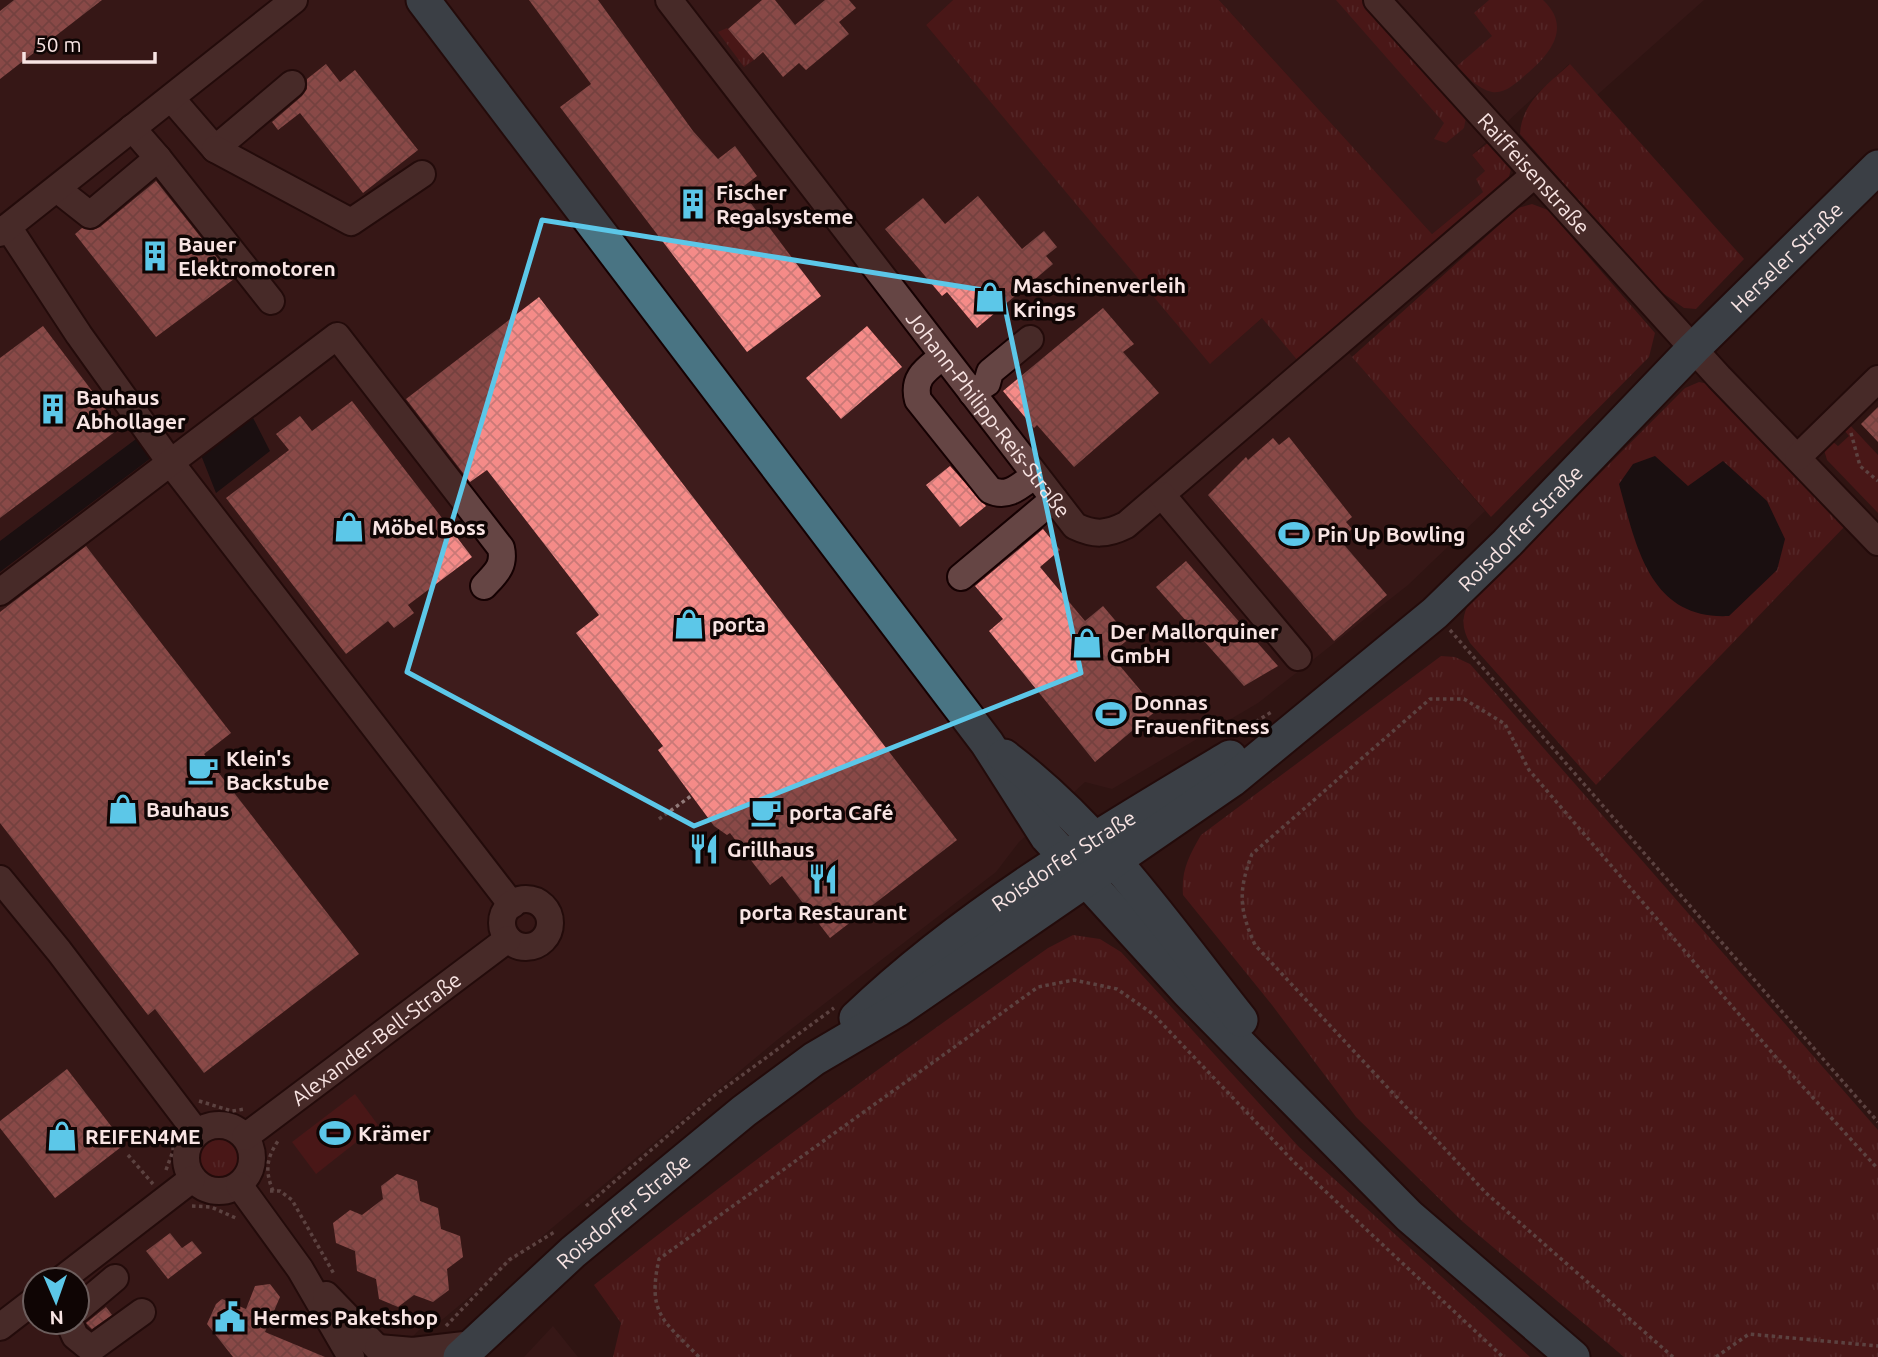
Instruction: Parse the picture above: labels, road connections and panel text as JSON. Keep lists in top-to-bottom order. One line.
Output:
{"streets":{"main road":["Herseler Straße","Roisdorfer Straße"],"street":["Raiffeisenstraße","Johann-Philipp-Reis-Straße","Alexander-Bell-Straße"]},"crossings":[["Raiffeisenstraße","Herseler Straße"],["Raiffeisenstraße","Johann-Philipp-Reis-Straße"],["Raiffeisenstraße","Roisdorfer Straße"],["Herseler Straße","Roisdorfer Straße"]],"places":{"building":["Fischer Regalsysteme","Bauer Elektromotoren","Bauhaus Abhollager"],"shop":["Maschinenverleih Krings","Möbel Boss","porta","Der Mallorquiner GmbH","Bauhaus","REIFEN4ME"],"sports":["Pin Up Bowling","Donnas Frauenfitness","Krämer"],"cafe":["Klein's Backstube","porta Café"],"restaurant":["Grillhaus","porta Restaurant"],"public building":["Hermes Paketshop"]},"scale_bar":"50 m","north":"bottom"}
